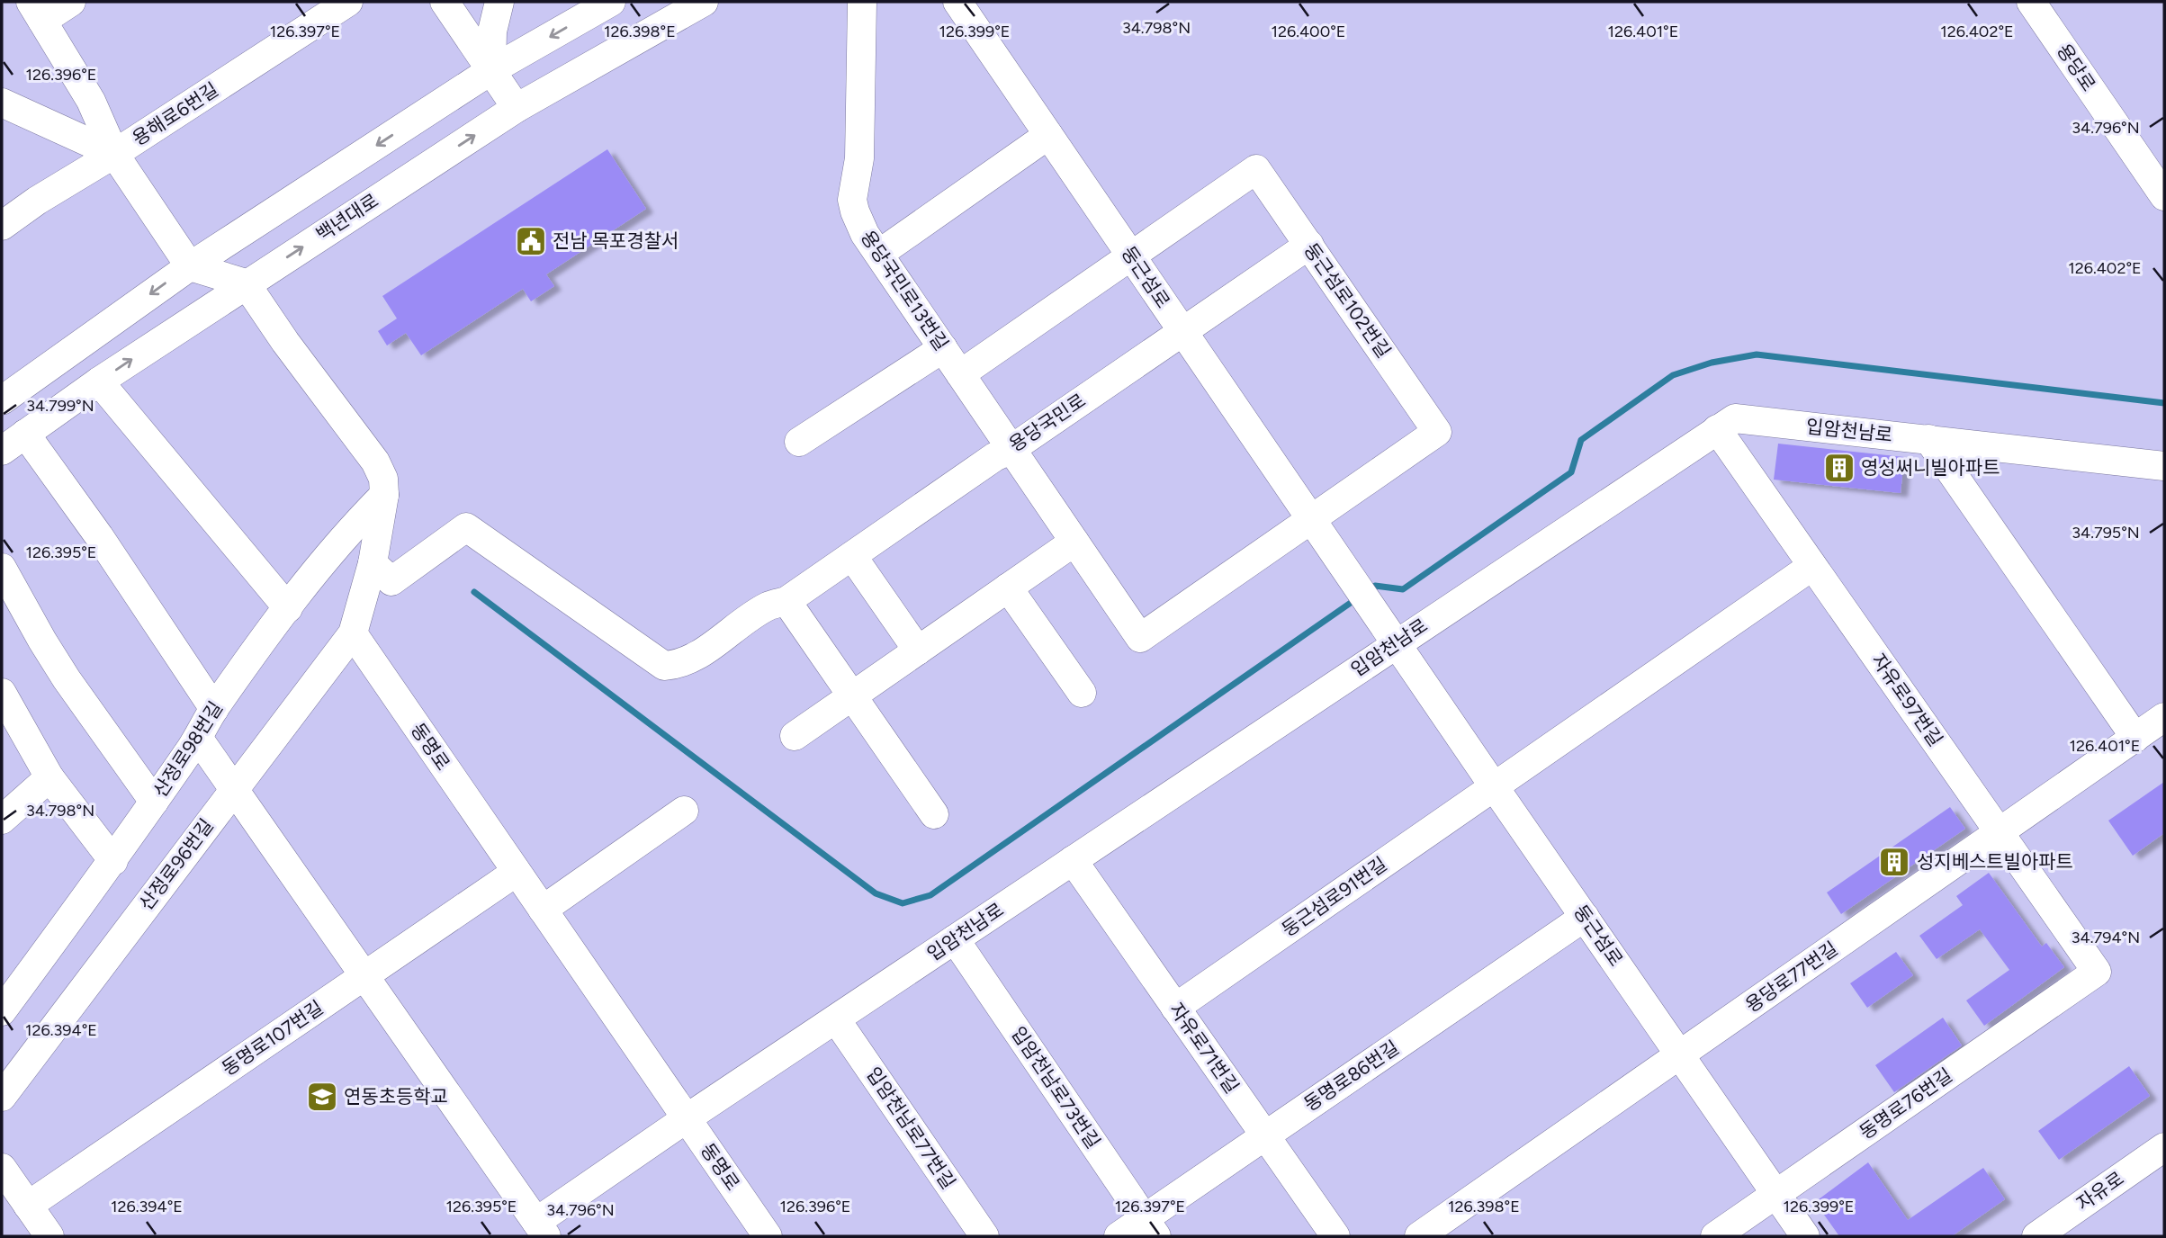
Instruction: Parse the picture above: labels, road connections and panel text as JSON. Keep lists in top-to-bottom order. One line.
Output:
{"streets":{"street":["용당로","용해로6번길","백년대로","둥근섬로","용당국민로13번길","둥근섬로102번길","용당국민로","입암천남로","자유로97번길","동명로","산정로98번길","산정로96번길","둥근섬로91번길","용당로77번길","동명로107번길","자유로71번길","동명로86번길","입암천남로73번길","동명로76번길","입암천남로77번길","자유로"]},"crossings":[["둥근섬로","용당국민로13번길"],["둥근섬로","둥근섬로102번길"],["둥근섬로","용당국민로"],["둥근섬로","입암천남로"],["둥근섬로","둥근섬로91번길"],["둥근섬로","용당로77번길"],["둥근섬로","동명로86번길"],["둥근섬로","동명로76번길"],["용당국민로13번길","둥근섬로102번길"],["용당국민로13번길","용당국민로"],["둥근섬로102번길","용당국민로"],["입암천남로","자유로97번길"],["입암천남로","동명로"],["입암천남로","자유로71번길"],["입암천남로","입암천남로73번길"],["입암천남로","입암천남로77번길"],["자유로97번길","둥근섬로91번길"],["자유로97번길","용당로77번길"],["자유로97번길","동명로76번길"],["동명로","산정로96번길"],["동명로","동명로107번길"],["둥근섬로91번길","자유로71번길"],["자유로71번길","동명로86번길"],["동명로86번길","입암천남로73번길"]],"places":{"public building":["전남 목포경찰서"],"building":["영성써니빌아파트","성지베스트빌아파트"],"school or university":["연동초등학교"]},"coordinates":["34.798°N","126.397°E","126.398°E","126.399°E","126.400°E","126.401°E","126.402°E","126.396°E","34.796°N","34.799°N","34.795°N","126.395°E","34.794°N","126.394°E"]}
